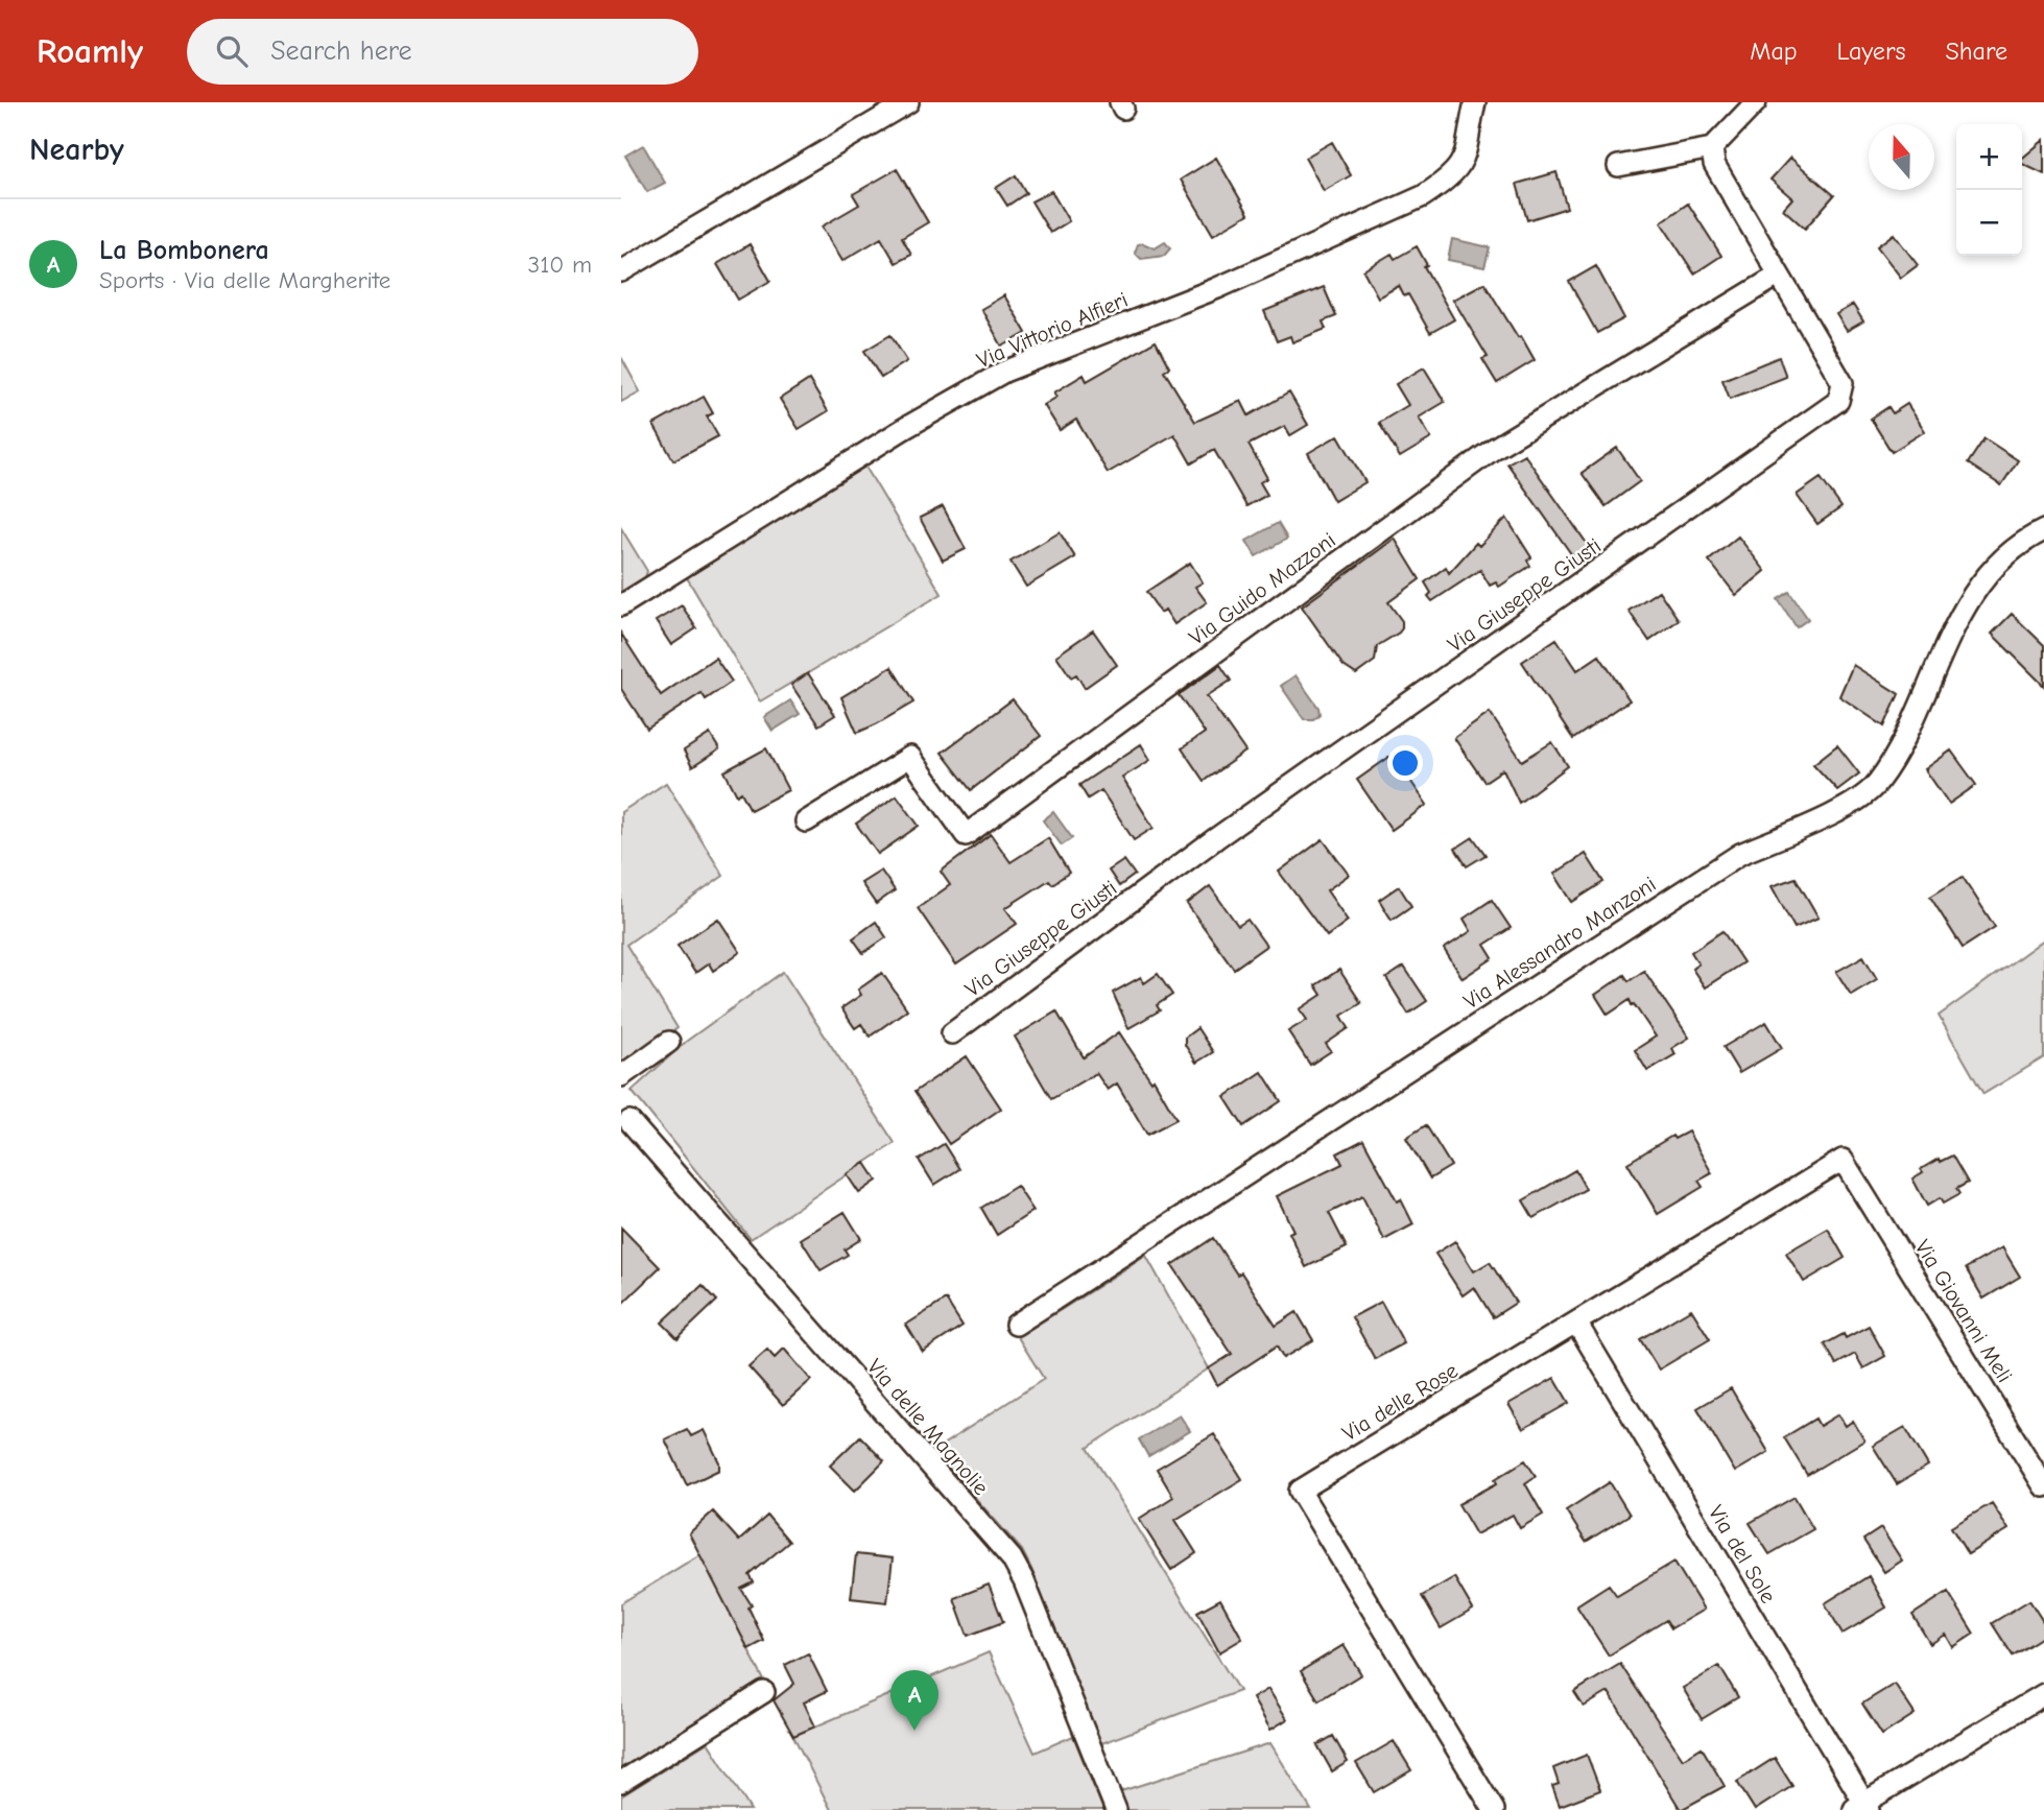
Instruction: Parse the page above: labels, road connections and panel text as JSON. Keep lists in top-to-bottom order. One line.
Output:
{"streets":{"street":["Via Vittorio Alfieri","Via Guido Mazzoni","Via Giuseppe Giusti","Via Alessandro Manzoni","Via Giovanni Meli","Via delle Rose","Via delle Magnolie","Via del Sole"]},"crossings":[["Via Guido Mazzoni","Via Giuseppe Giusti"],["Via Giovanni Meli","Via delle Rose"],["Via delle Rose","Via del Sole"]],"north":"top","page":{"header":"Roamly","search":"Search here","nav":["Map","Layers","Share"],"heading":"Nearby","map_buttons":["+","−"],"list":[{"mark":"A","name":"La Bombonera","note":"Sports · Via delle Margherite","value":"310 m"}],"pins":"A"}}
